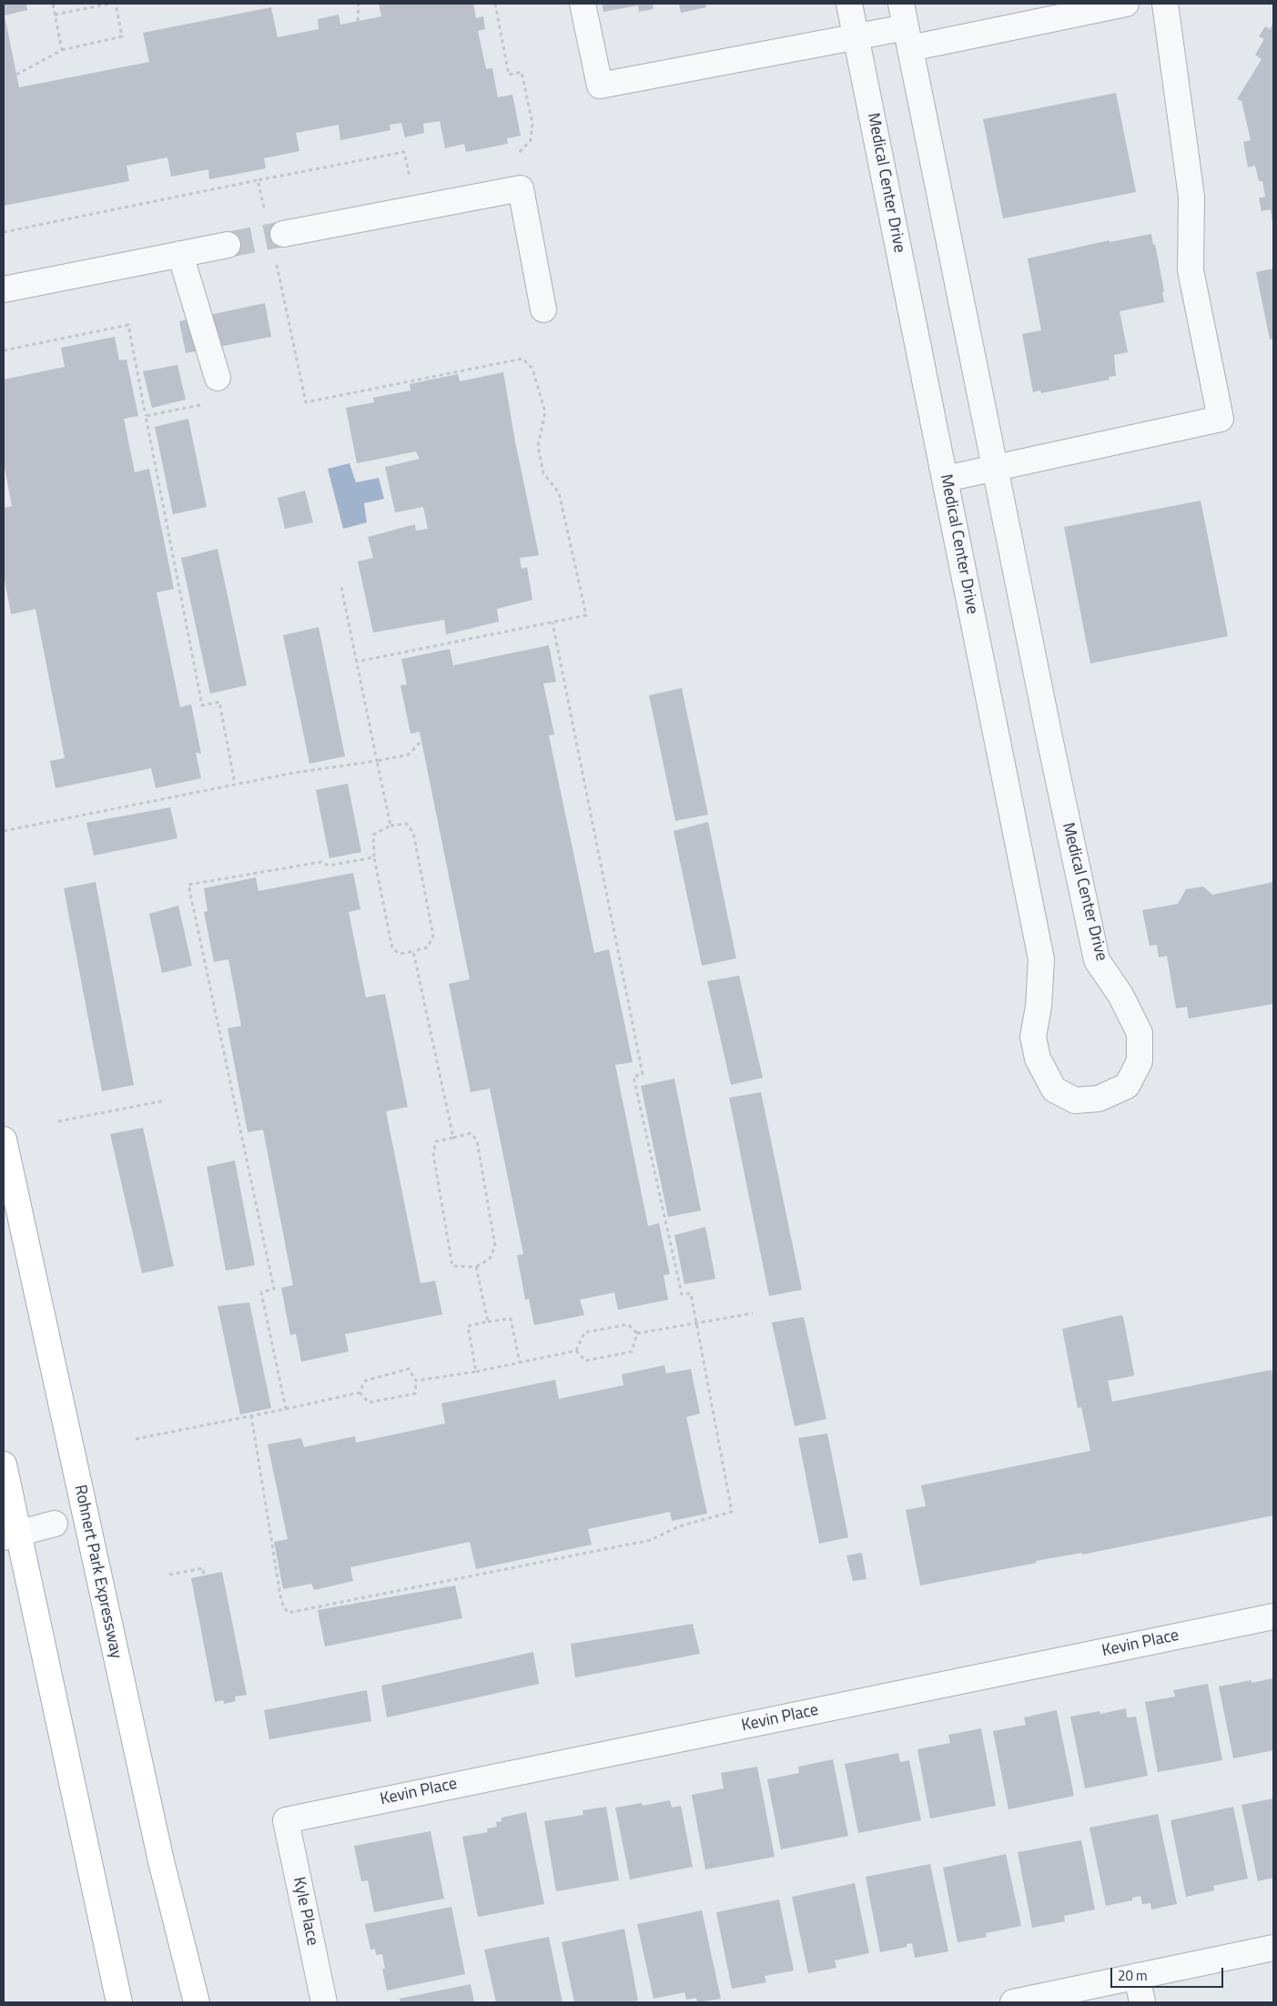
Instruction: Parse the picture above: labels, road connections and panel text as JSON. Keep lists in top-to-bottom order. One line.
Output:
{"streets":{"main road":["Rohnert Park Expressway"],"street":["Medical Center Drive","Kevin Place","Kyle Place"]},"crossings":[["Kevin Place","Kyle Place"]],"scale_bar":"20 m"}
